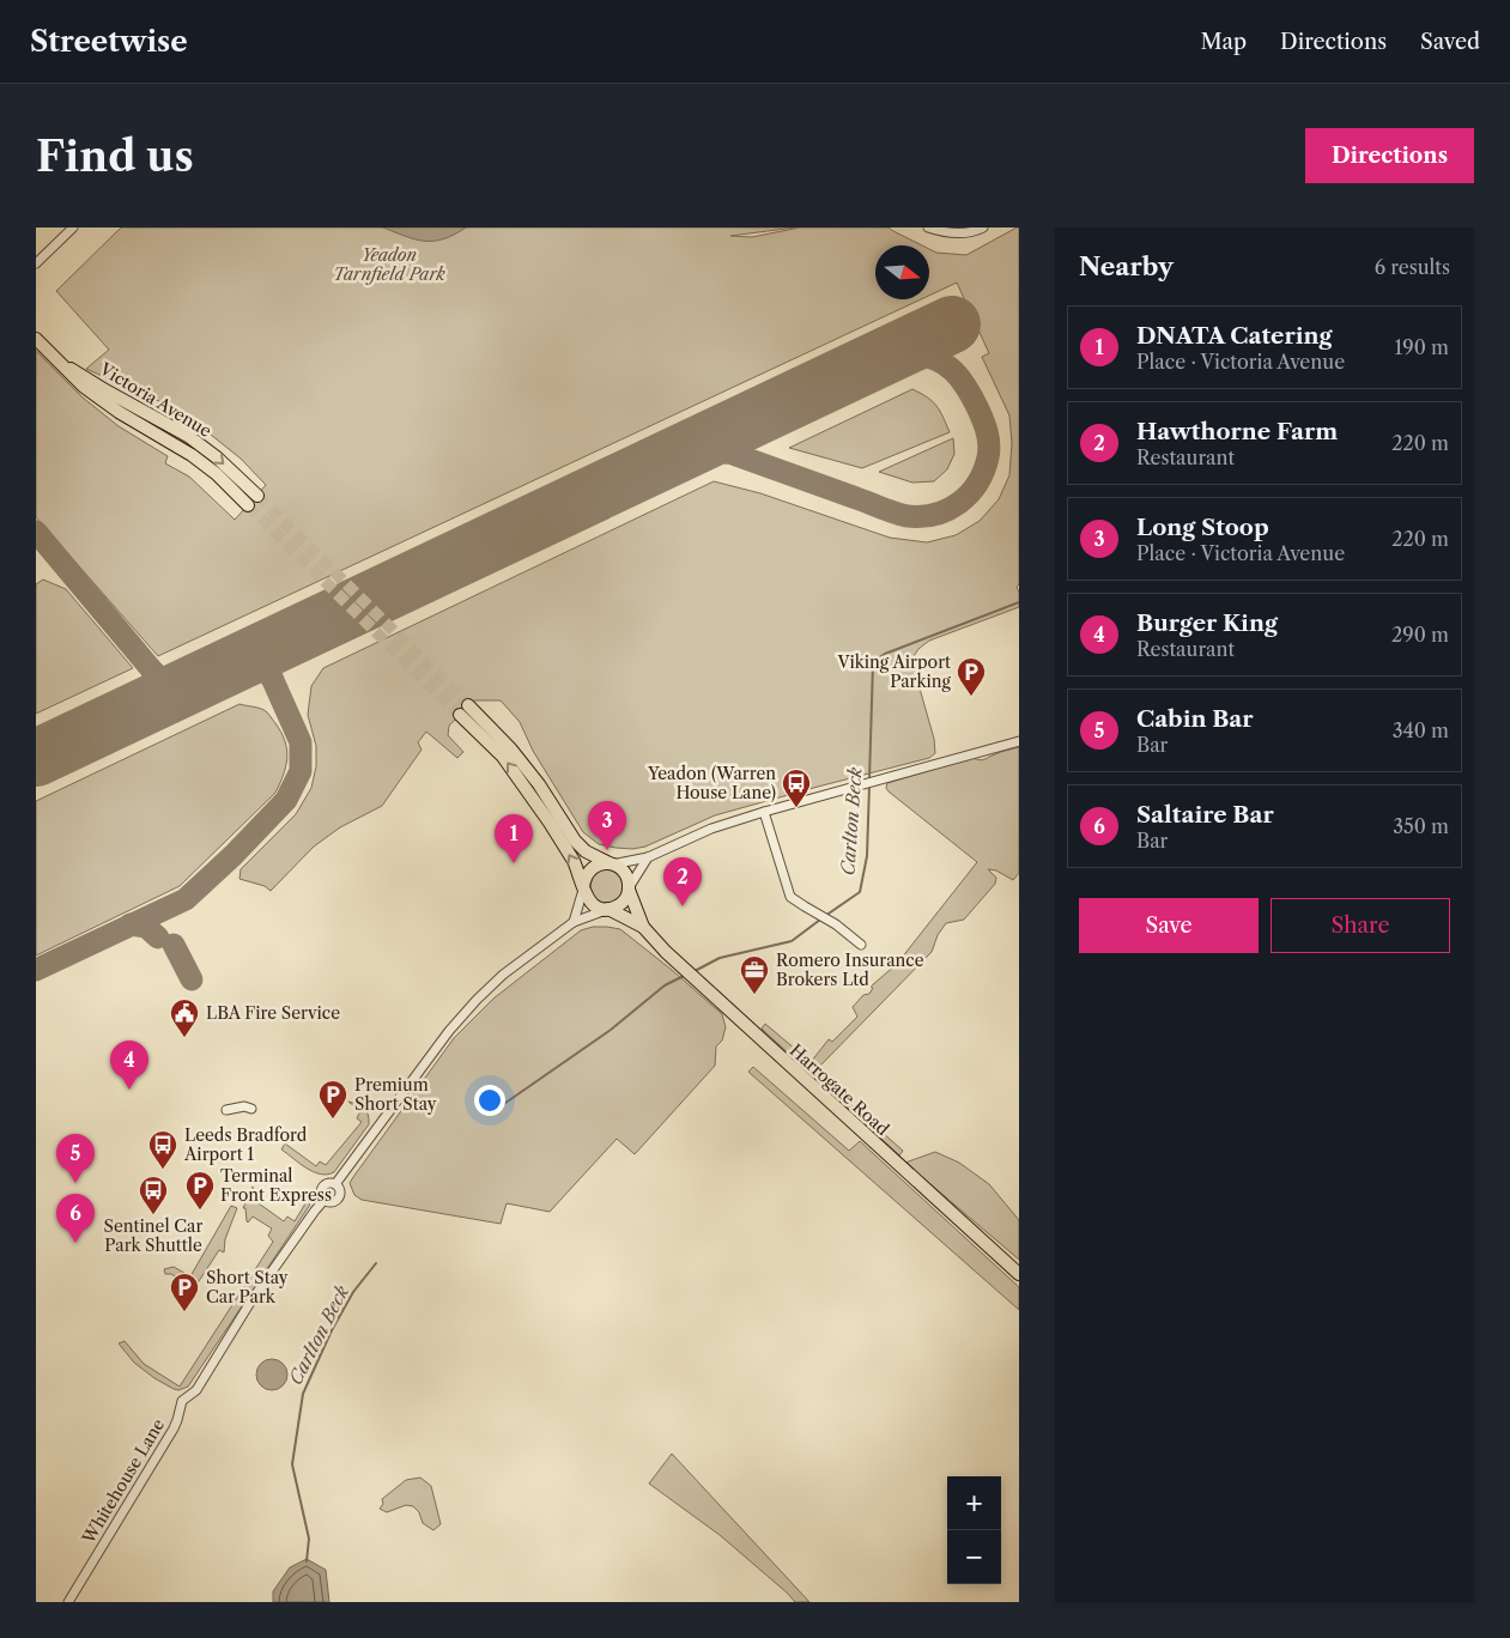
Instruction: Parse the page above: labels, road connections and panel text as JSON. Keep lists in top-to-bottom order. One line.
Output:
{"streets":{"highway":["Victoria Avenue","Harrogate Road"],"street":["Whitehouse Lane"]},"water":["Carlton Beck"],"parks":["Yeadon Tarnfield Park"],"places":{"parking":["Viking Airport Parking","Premium Short Stay","Terminal Front Express","Short Stay Car Park"],"bus stop":["Yeadon (Warren House Lane)","Leeds Bradford Airport 1","Sentinel Car Park Shuttle"],"office":["Romero Insurance Brokers Ltd"],"public building":["LBA Fire Service"]},"north":"right","page":{"header":"Streetwise","nav":["Map","Directions","Saved"],"buttons":["Directions",["Save","Share"]],"title":"Find us","heading":["Nearby","6 results"],"list":[{"mark":"1","name":"DNATA Catering","note":"Place · Victoria Avenue","value":"190 m"},{"mark":"2","name":"Hawthorne Farm","note":"Restaurant","value":"220 m"},{"mark":"3","name":"Long Stoop","note":"Place · Victoria Avenue","value":"220 m"},{"mark":"4","name":"Burger King","note":"Restaurant","value":"290 m"},{"mark":"5","name":"Cabin Bar","note":"Bar","value":"340 m"},{"mark":"6","name":"Saltaire Bar","note":"Bar","value":"350 m"}],"pins":["3","1","2","4","5","6"],"map_buttons":["+","−"]}}
